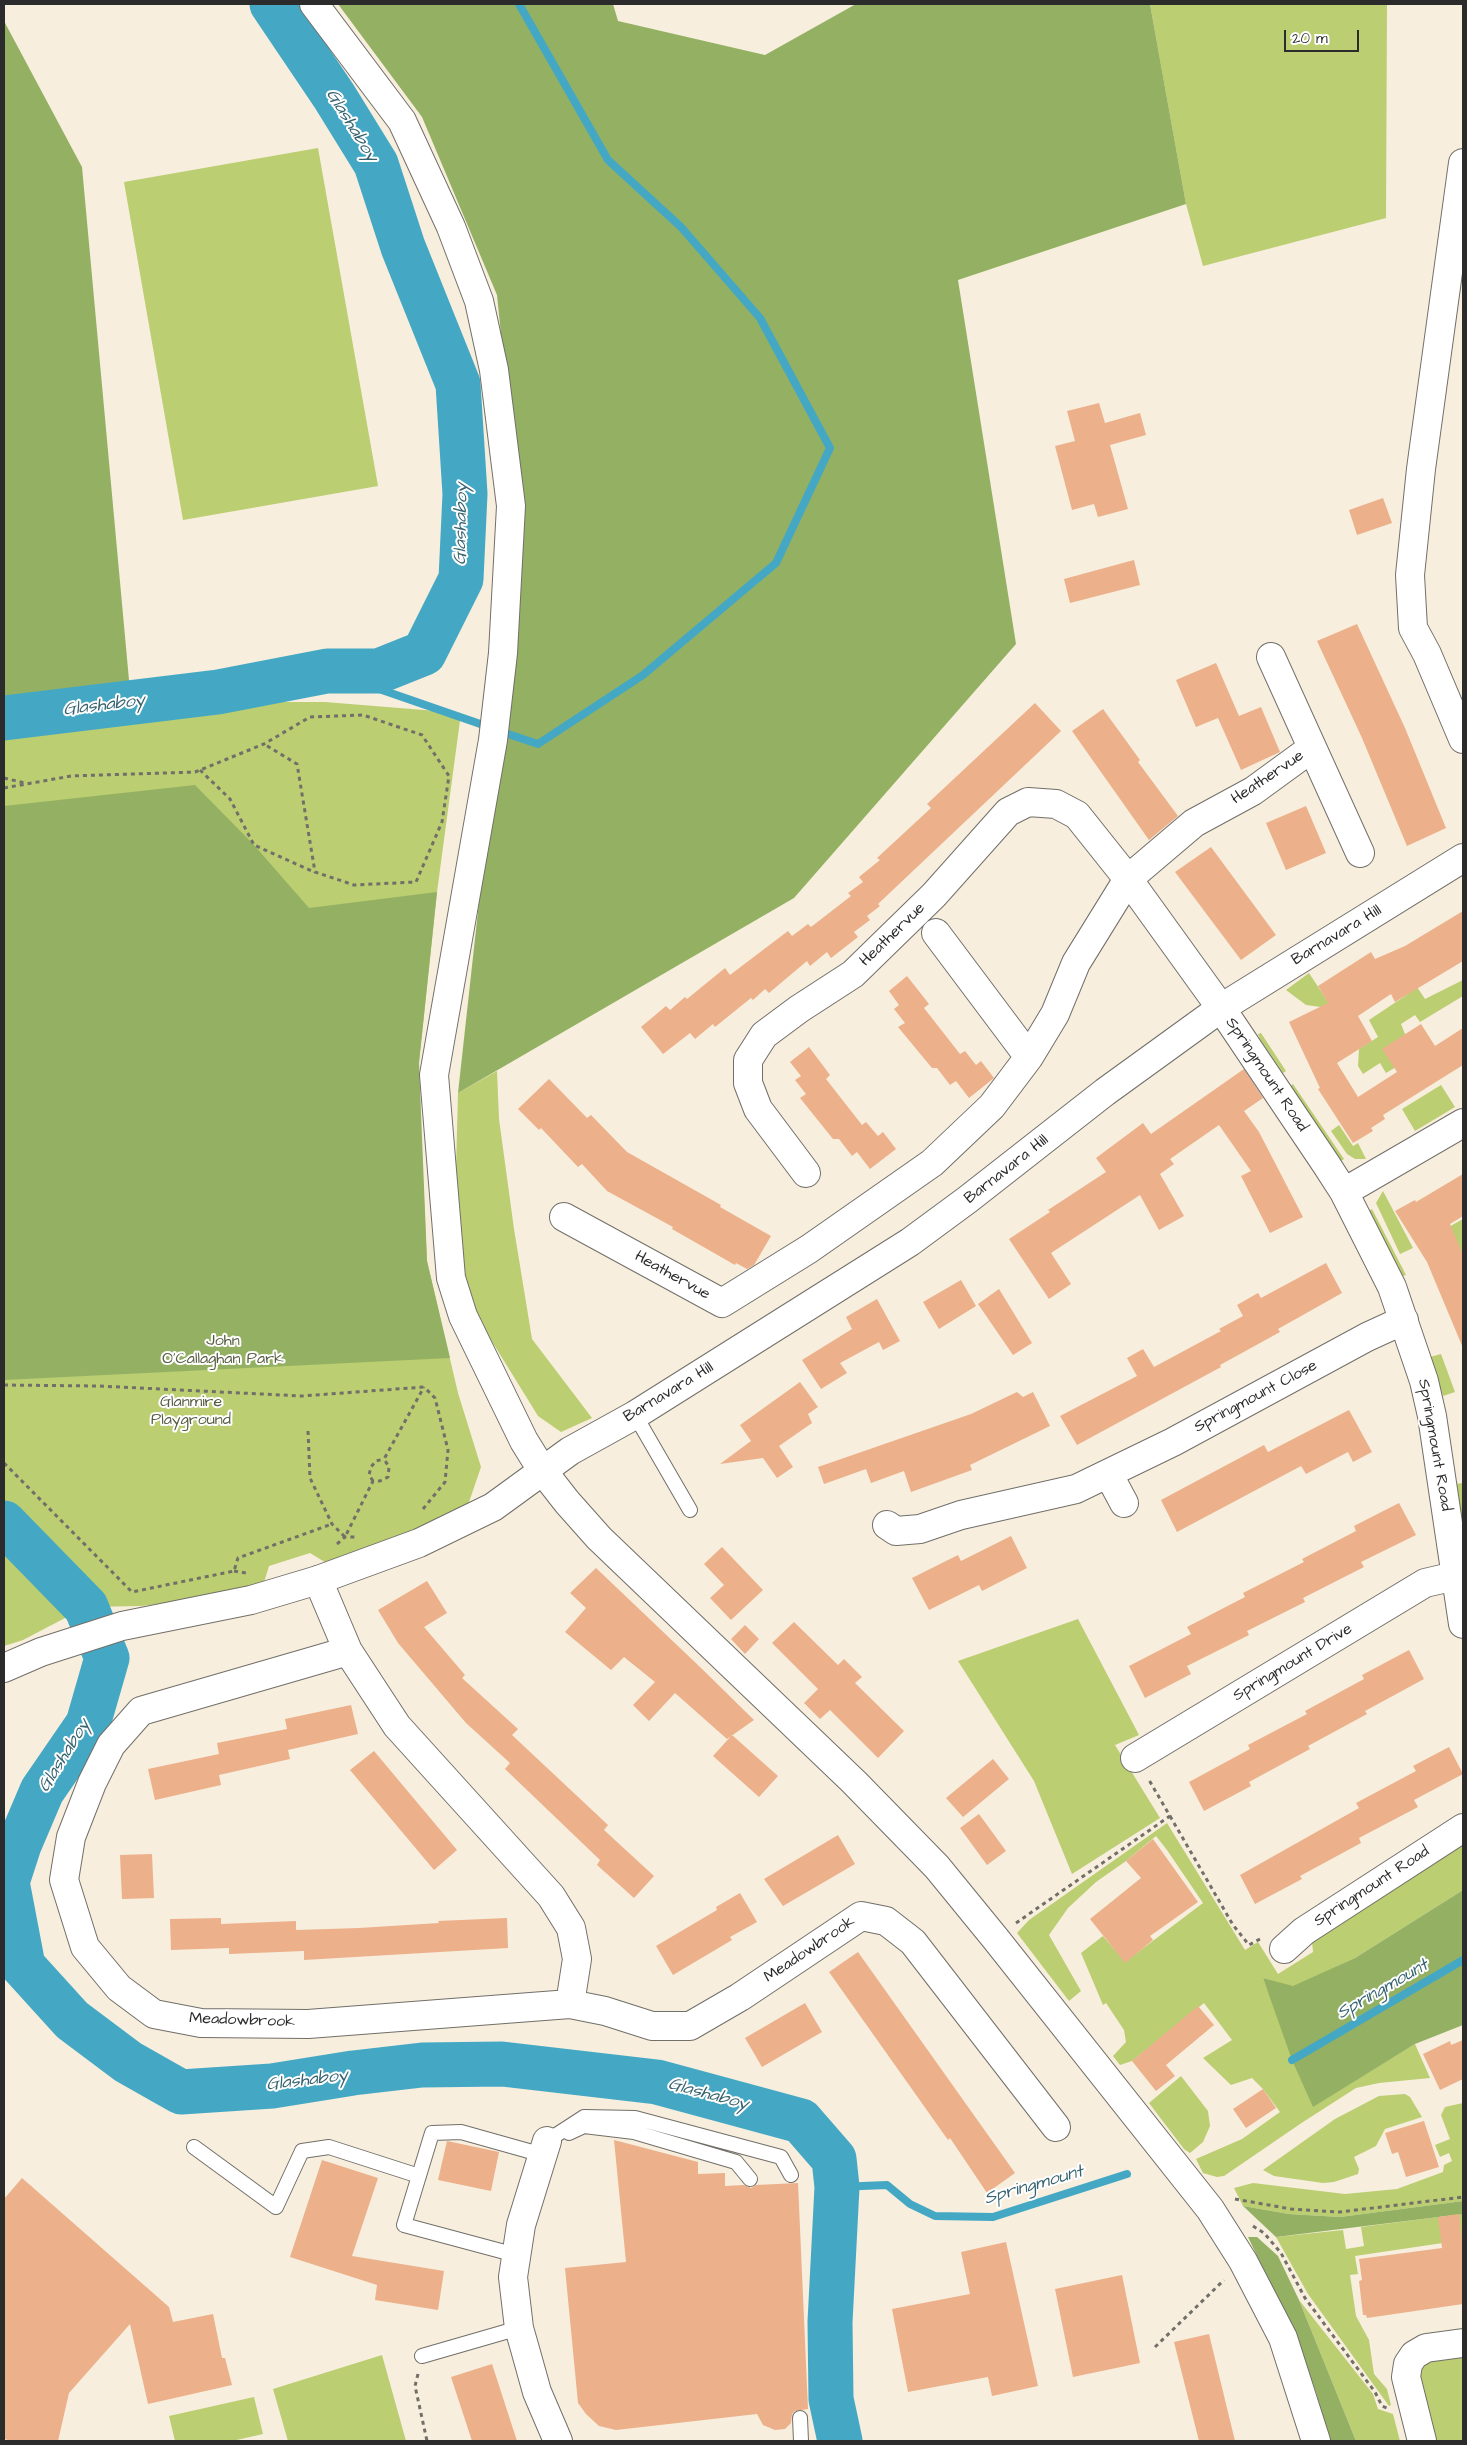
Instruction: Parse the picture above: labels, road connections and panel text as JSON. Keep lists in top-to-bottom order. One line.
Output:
{"streets":{"street":["Heathervue","Barnavara Hill","Springmount Road","Springmount Close","Springmount Drive","Meadowbrook"]},"crossings":[["Heathervue","Barnavara Hill"],["Heathervue","Springmount Road"],["Barnavara Hill","Springmount Road"],["Springmount Road","Springmount Close"],["Springmount Road","Springmount Drive"]],"water":["Glashaboy","Springmount"],"parks":["John O'Callaghan Park","Glanmire Playground"],"scale_bar":"20 m"}
